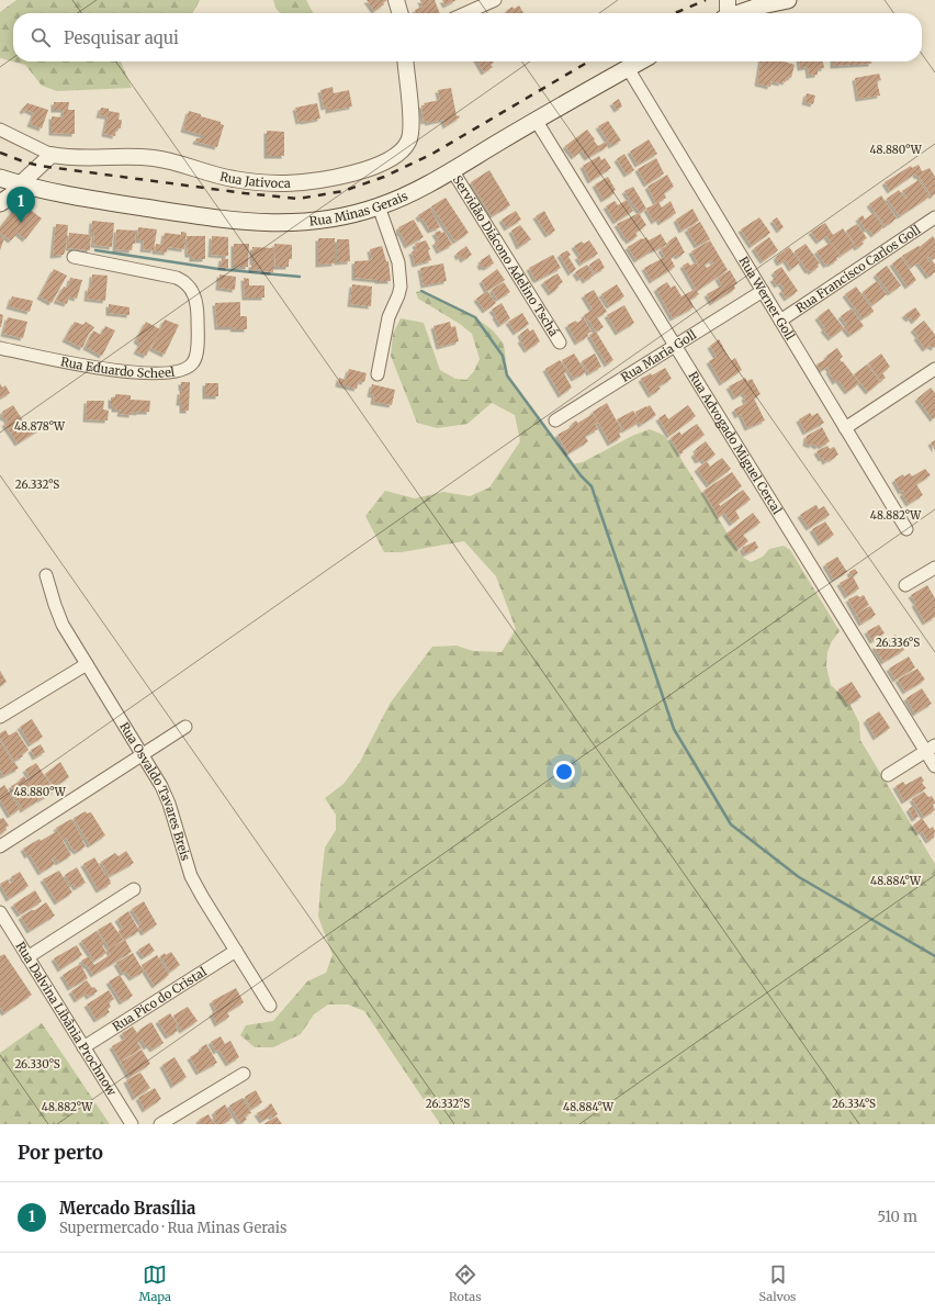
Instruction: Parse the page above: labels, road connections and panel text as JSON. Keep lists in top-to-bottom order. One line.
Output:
{"streets":{"main road":["Rua Minas Gerais"],"street":["Rua Jativoca","Servidão Diácono Adelino Tschá","Rua Francisco Carlos Goll","Rua Werner Goll","Rua Maria Goll","Rua Eduardo Scheel","Rua Advogado Miguel Cercal","Rua Osvaldo Tavares Breis","Rua Pico do Cristal","Rua Dalvina Libânia Prochnow"]},"crossings":[["Rua Minas Gerais","Servidão Diácono Adelino Tschá"],["Rua Minas Gerais","Rua Werner Goll"],["Rua Minas Gerais","Rua Advogado Miguel Cercal"],["Rua Francisco Carlos Goll","Rua Werner Goll"],["Rua Werner Goll","Rua Maria Goll"],["Rua Maria Goll","Rua Advogado Miguel Cercal"],["Rua Osvaldo Tavares Breis","Rua Pico do Cristal"],["Rua Pico do Cristal","Rua Dalvina Libânia Prochnow"]],"page":{"search":"Pesquisar aqui","pins":"1","heading":"Por perto","list":[{"mark":"1","name":"Mercado Brasília","note":"Supermercado · Rua Minas Gerais","value":"510 m"}],"nav":["Mapa","Rotas","Salvos"]},"coordinates":["48.880°W","48.878°W","26.332°S","48.882°W","26.336°S","48.884°W","26.330°S","26.334°S"]}
